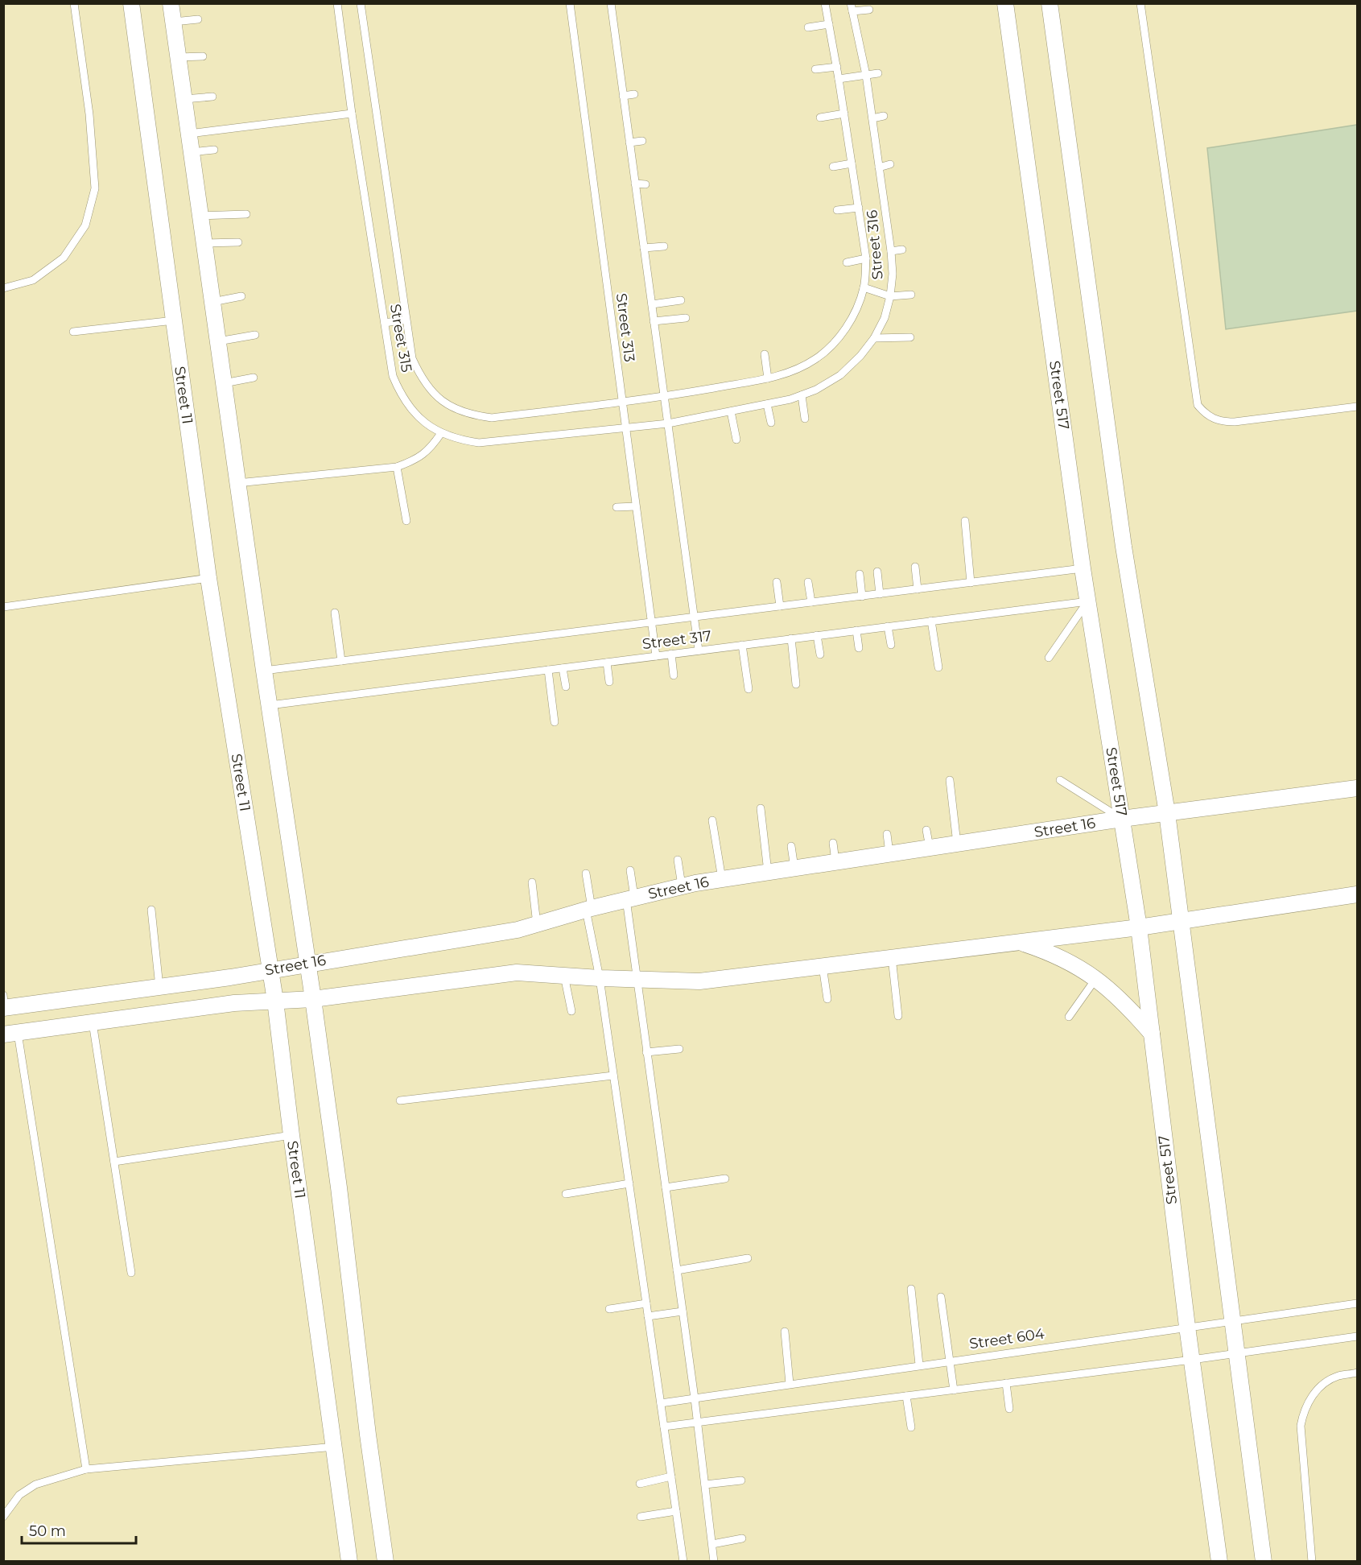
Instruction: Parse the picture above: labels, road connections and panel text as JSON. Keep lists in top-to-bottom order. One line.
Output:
{"streets":{"street":["Street 11","Street 517","Street 16"],"lane":["Street 316","Street 313","Street 315","Street 317","Street 604"]},"crossings":[["Street 316","Street 313"],["Street 316","Street 315"],["Street 313","Street 315"],["Street 313","Street 317"],["Street 11","Street 16"],["Street 517","Street 317"],["Street 517","Street 16"],["Street 517","Street 604"]],"scale_bar":"50 m"}
